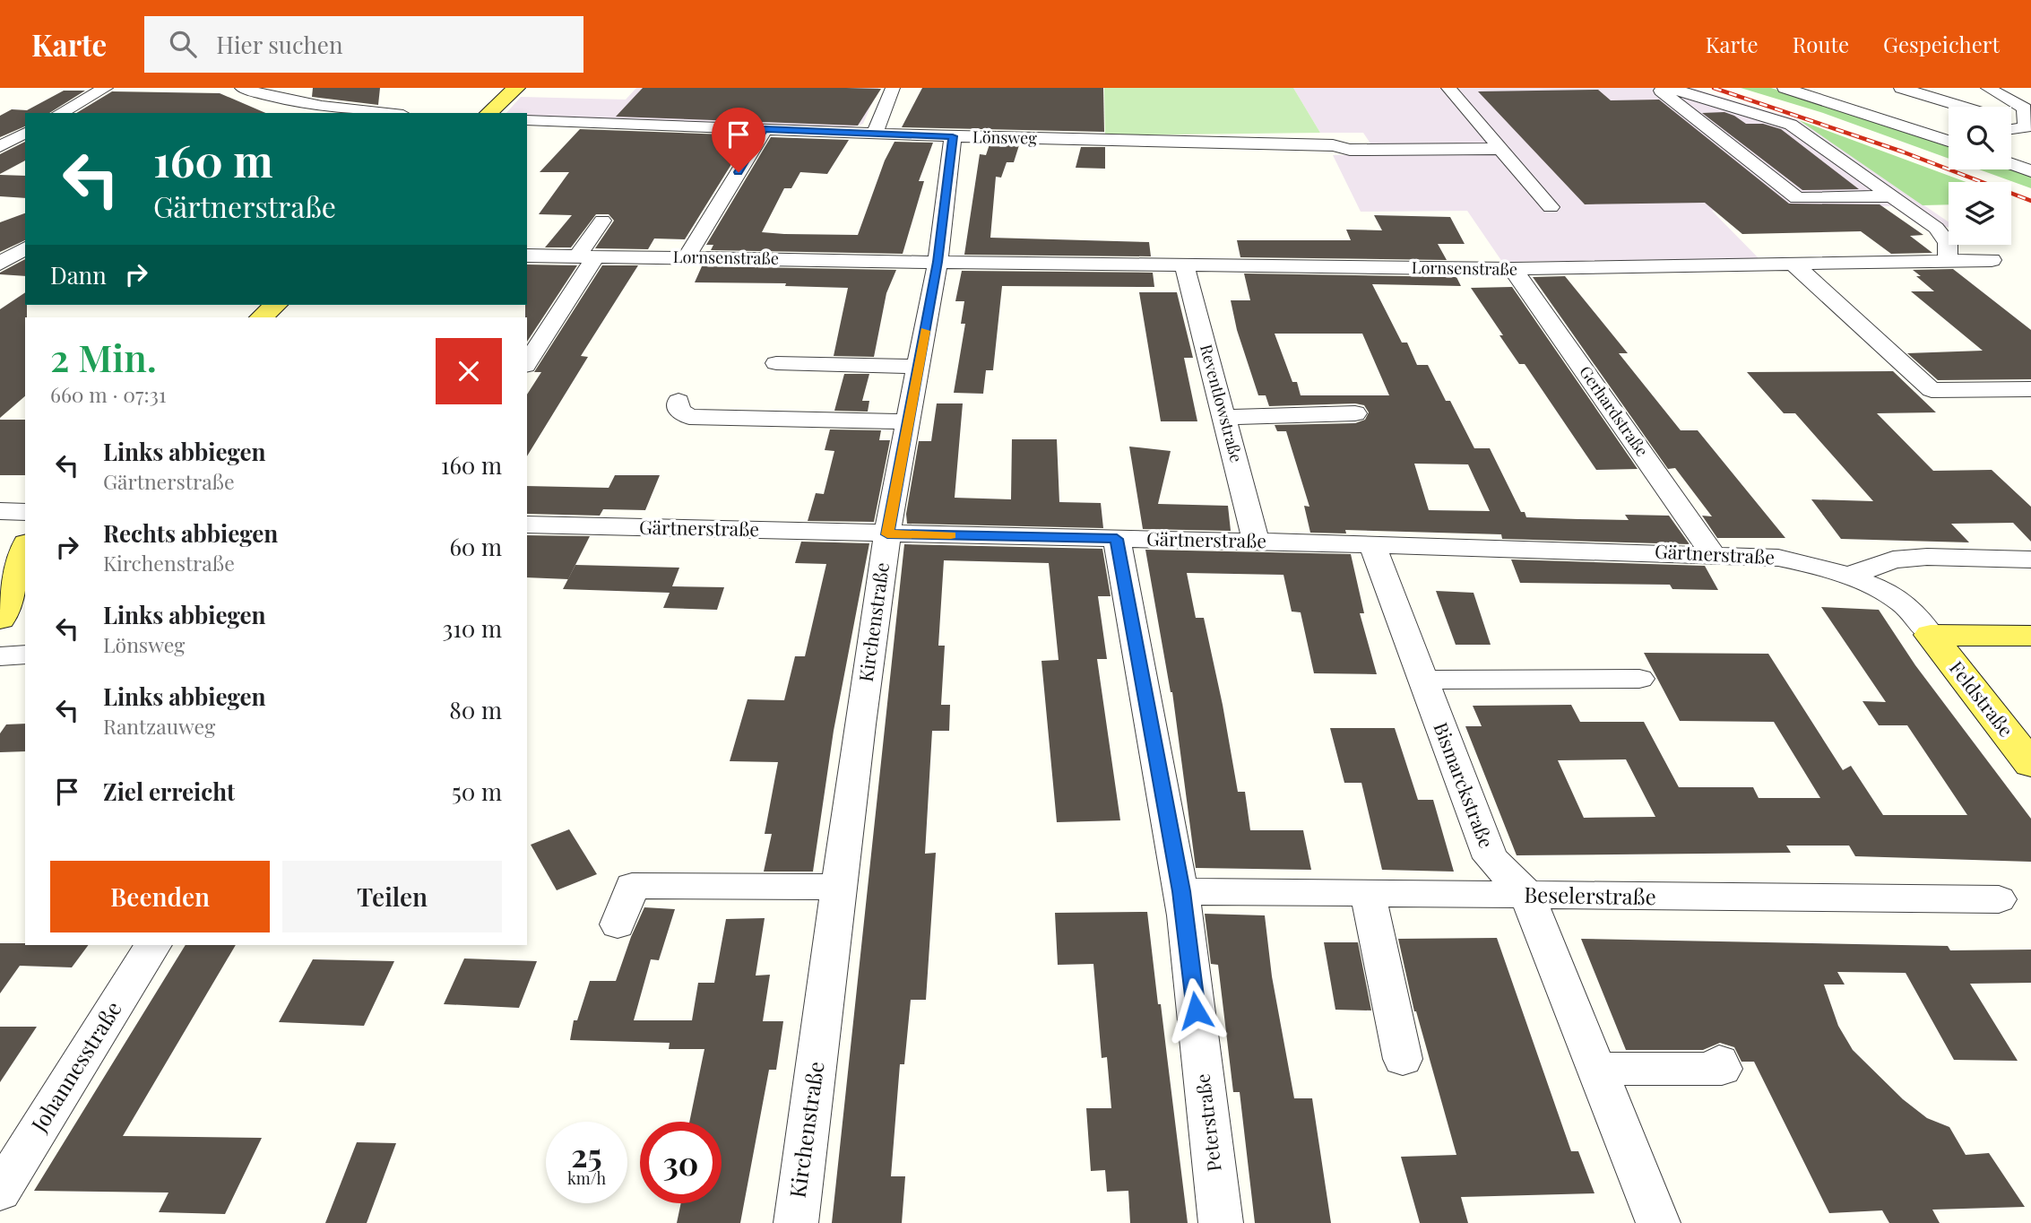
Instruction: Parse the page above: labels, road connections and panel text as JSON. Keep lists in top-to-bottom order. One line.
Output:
{"streets":{"main road":["Feldstraße"],"street":["Lönsweg","Lornsenstraße","Reventlowstraße","Gerhardstraße","Gärtnerstraße","Kirchenstraße","Bismarckstraße","Beselerstraße","Johannesstraße","Peterstraße"]},"crossings":[["Lönsweg","Kirchenstraße"],["Lornsenstraße","Reventlowstraße"],["Lornsenstraße","Gerhardstraße"],["Lornsenstraße","Kirchenstraße"],["Reventlowstraße","Gärtnerstraße"],["Gerhardstraße","Gärtnerstraße"],["Gärtnerstraße","Kirchenstraße"],["Gärtnerstraße","Feldstraße"],["Gärtnerstraße","Bismarckstraße"],["Gärtnerstraße","Peterstraße"],["Bismarckstraße","Beselerstraße"],["Beselerstraße","Peterstraße"]],"page":{"header":"Karte","search":"Hier suchen","nav":["Karte","Route","Gespeichert"],"turn":["160 m","Gärtnerstraße"],"then":"Dann","heading":["2 Min.","660 m · 07:31"],"list":[{"name":"Links abbiegen","note":"Gärtnerstraße","value":"160 m"},{"name":"Rechts abbiegen","note":"Kirchenstraße","value":"60 m"},{"name":"Links abbiegen","note":"Lönsweg","value":"310 m"},{"name":"Links abbiegen","note":"Rantzauweg","value":"80 m"},{"name":"Ziel erreicht","value":"50 m"}],"buttons":["Beenden","Teilen"],"speed":"25 km/h","limit":"30"}}
